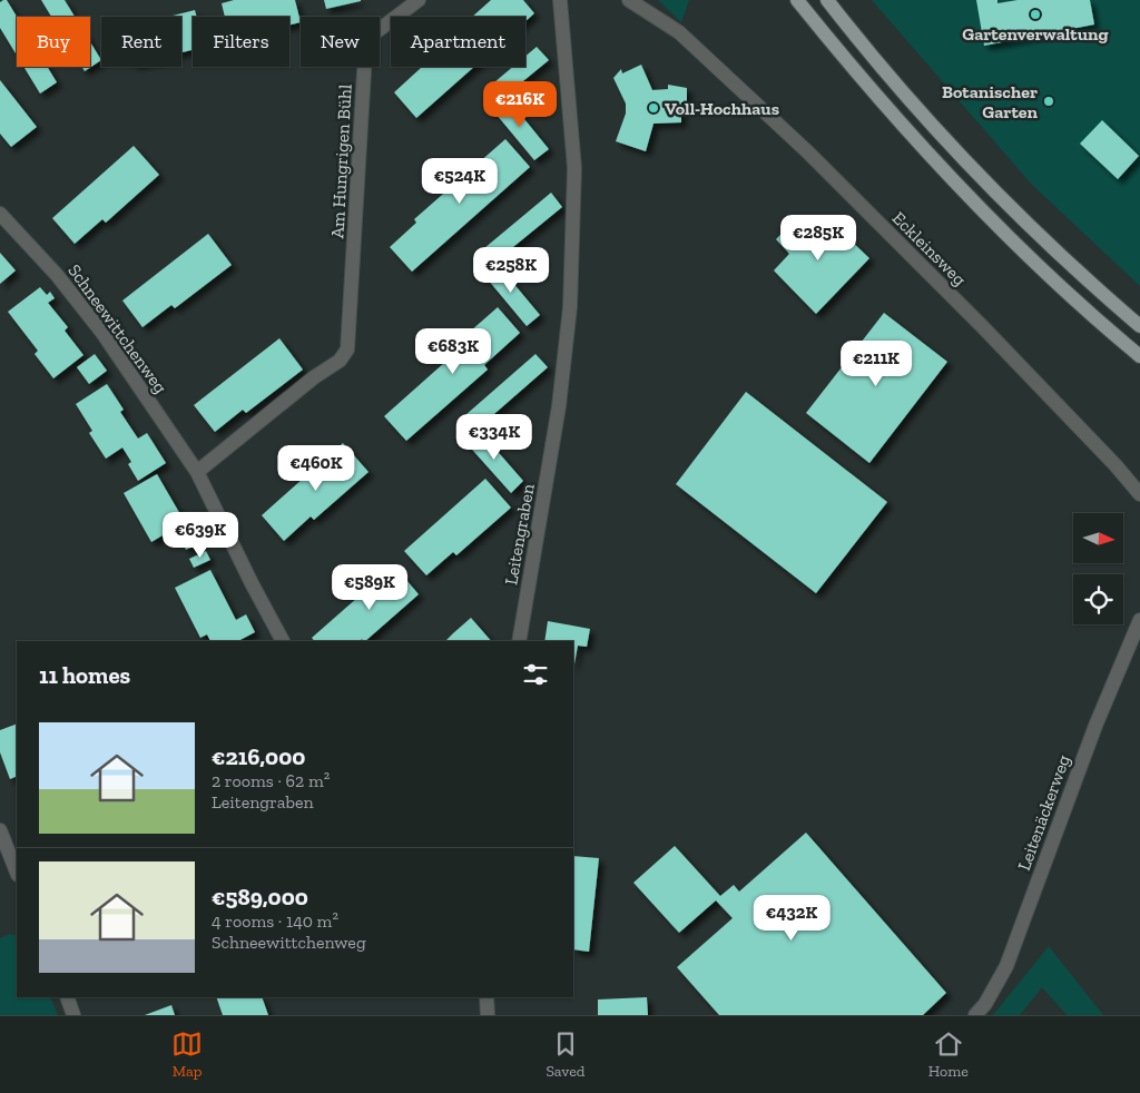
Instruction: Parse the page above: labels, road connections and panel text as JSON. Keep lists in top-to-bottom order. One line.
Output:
{"streets":{"street":["Am Hungrigen Bühl","Eckleinsweg","Schneewittchenweg","Leitengraben","Leitenäckerweg"]},"crossings":[["Am Hungrigen Bühl","Schneewittchenweg"]],"places":["Gartenverwaltung","Botanischer Garten","Voll-Hochhaus"],"north":"right","page":{"chip":["Buy","Rent","Filters","New","Apartment"],"price":["€216K","€524K","€285K","€258K","€683K","€211K","€334K","€460K","€639K","€589K","€432K"],"heading":"11 homes","list":[{"name":"€216,000","note":"2 rooms · 62 m² · Leitengraben"},{"name":"€589,000","note":"4 rooms · 140 m² · Schneewittchenweg"}],"tabs":["Map","Saved","Home"]}}
